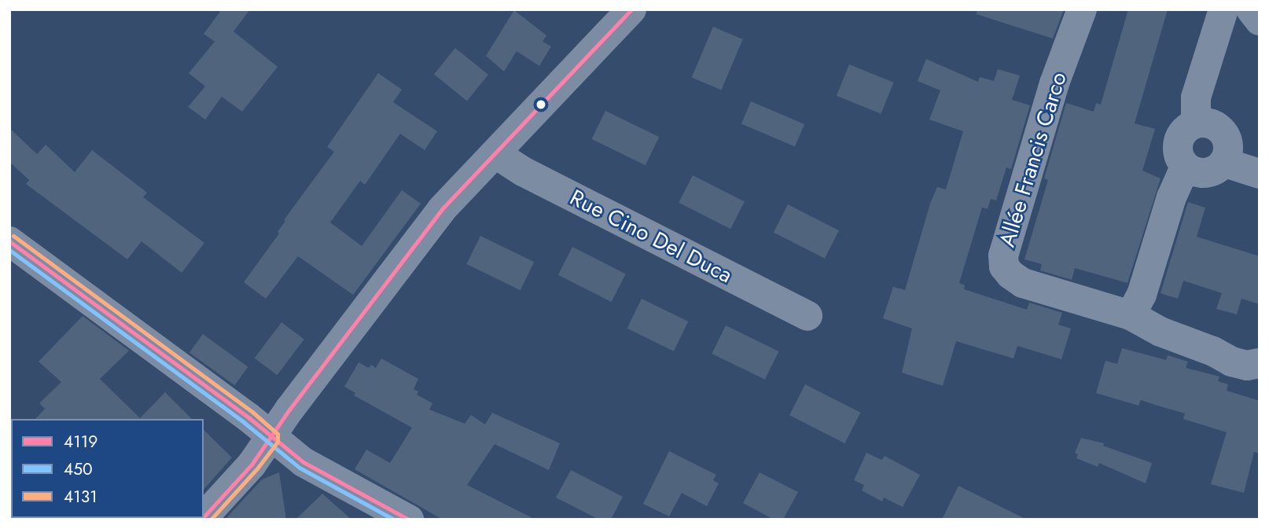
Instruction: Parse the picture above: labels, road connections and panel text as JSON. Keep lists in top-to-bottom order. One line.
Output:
{"streets":{"street":["Allée Francis Carco","Rue Cino Del Duca"]},"lines":["transit line 4119","transit line 4131","transit line 450"],"legend":["4119","450","4131"]}
